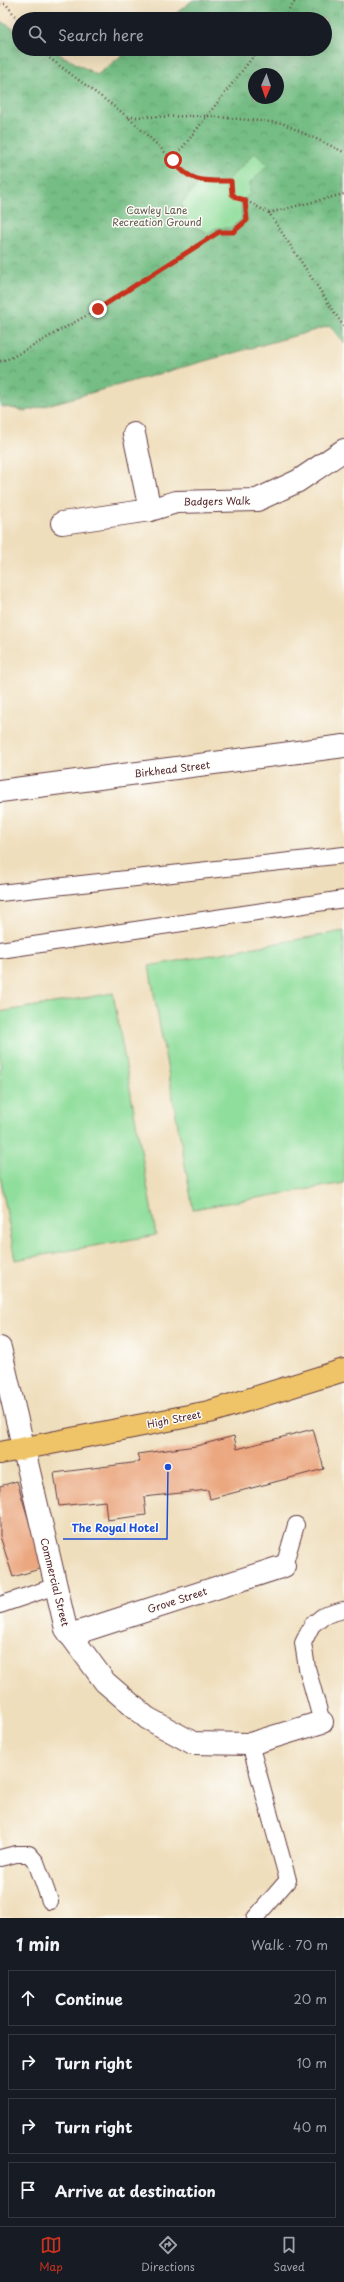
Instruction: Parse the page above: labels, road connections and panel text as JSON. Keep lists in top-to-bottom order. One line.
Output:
{"streets":{"main road":["High Street"],"street":["Badgers Walk","Birkhead Street","Commercial Street","Grove Street"]},"crossings":[["High Street","Commercial Street"],["Commercial Street","Grove Street"]],"parks":["Cawley Lane Recreation Ground"],"places":["The Royal Hotel"],"north":"bottom","page":{"search":"Search here","heading":["1 min","Walk · 70 m"],"list":[["Continue","20 m"],["Turn right","10 m"],["Turn right","40 m"],"Arrive at destination"],"nav":["Map","Directions","Saved"]}}
